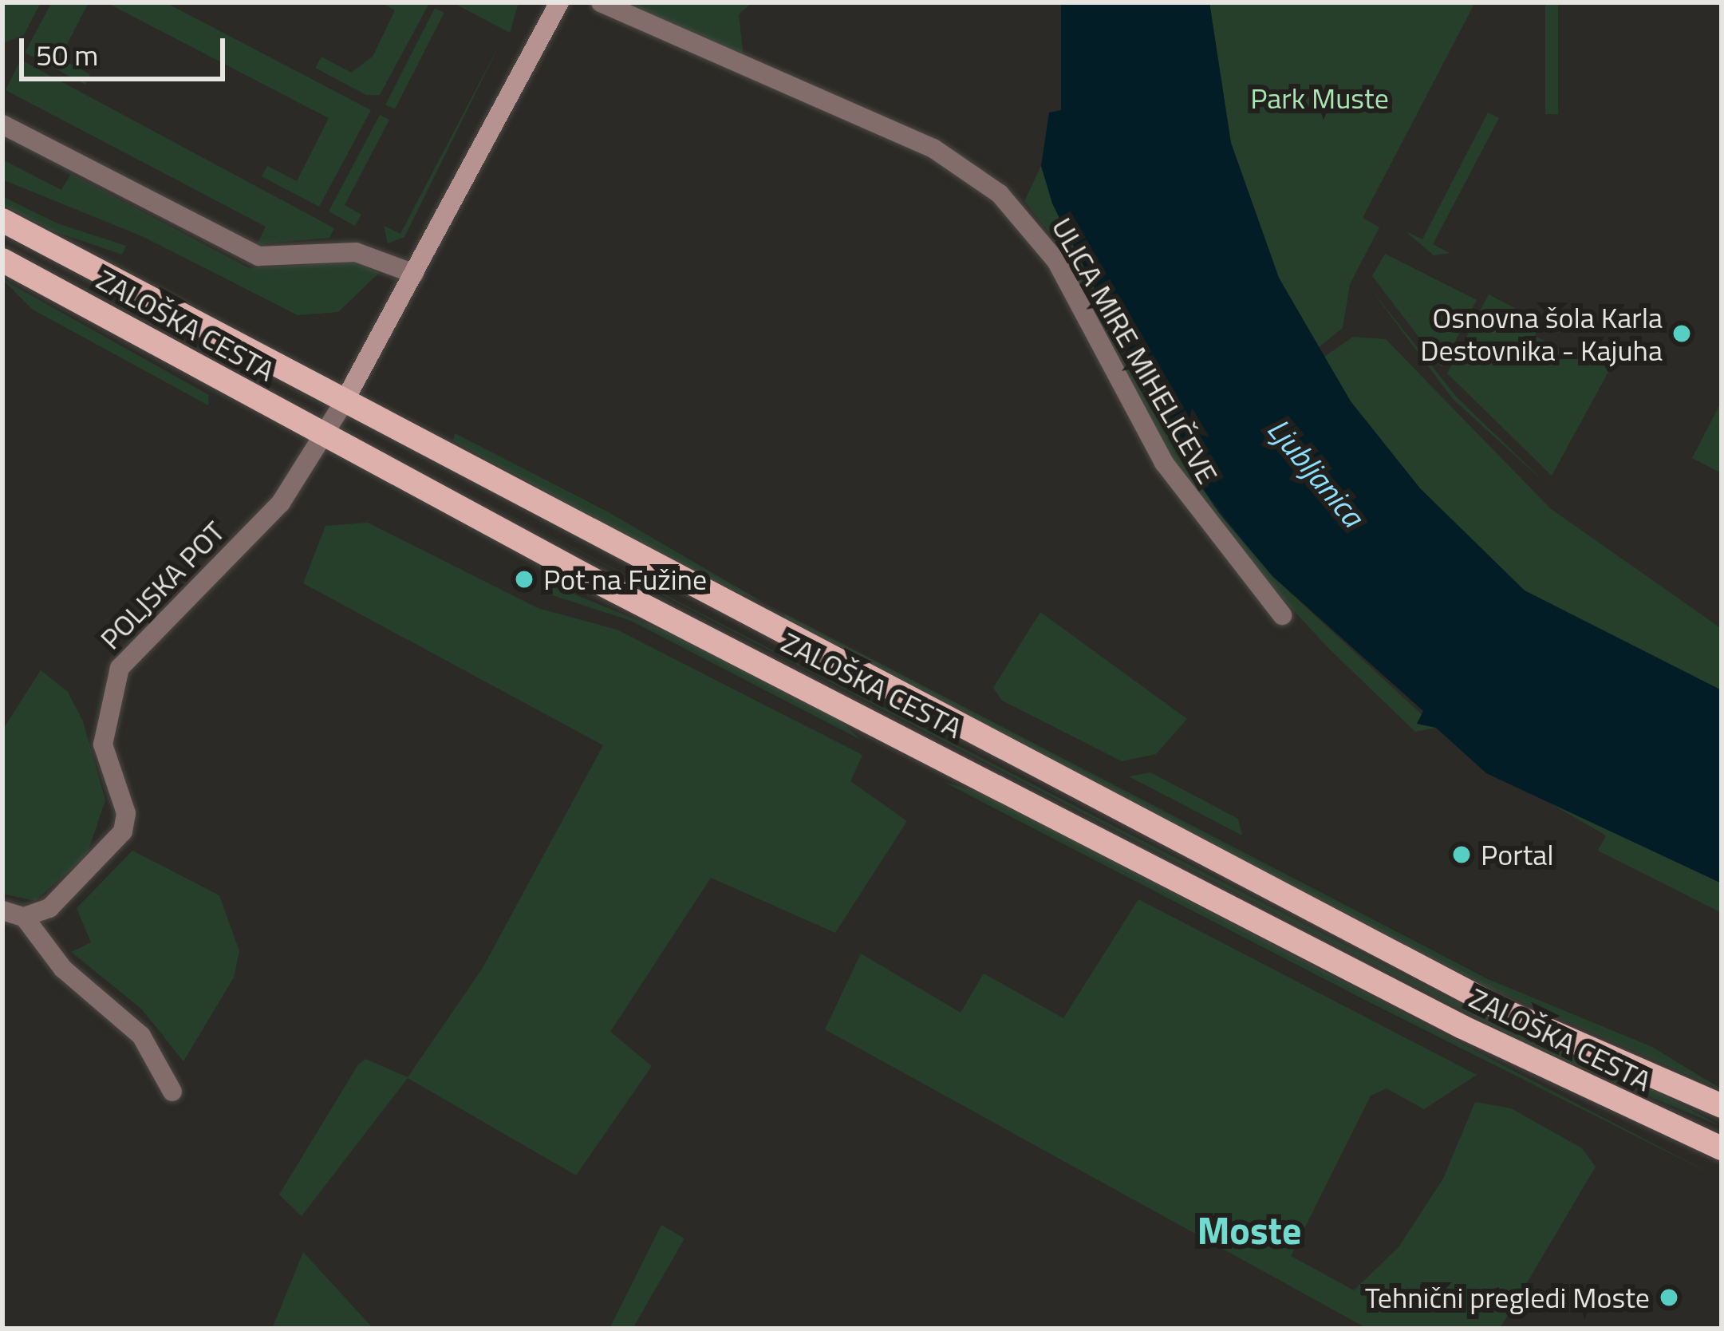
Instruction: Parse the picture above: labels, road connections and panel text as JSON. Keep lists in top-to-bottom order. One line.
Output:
{"streets":{"main road":["ZALOŠKA CESTA"],"street":["ULICA MIRE MIHELIČEVE","POLJSKA POT"]},"crossings":[["ZALOŠKA CESTA","POLJSKA POT"]],"districts":["Moste"],"water":["Ljubljanica"],"parks":["Park Muste"],"places":["Osnovna šola Karla Destovnika - Kajuha","Pot na Fužine","Portal","Tehnični pregledi Moste"],"scale_bar":"50 m"}
